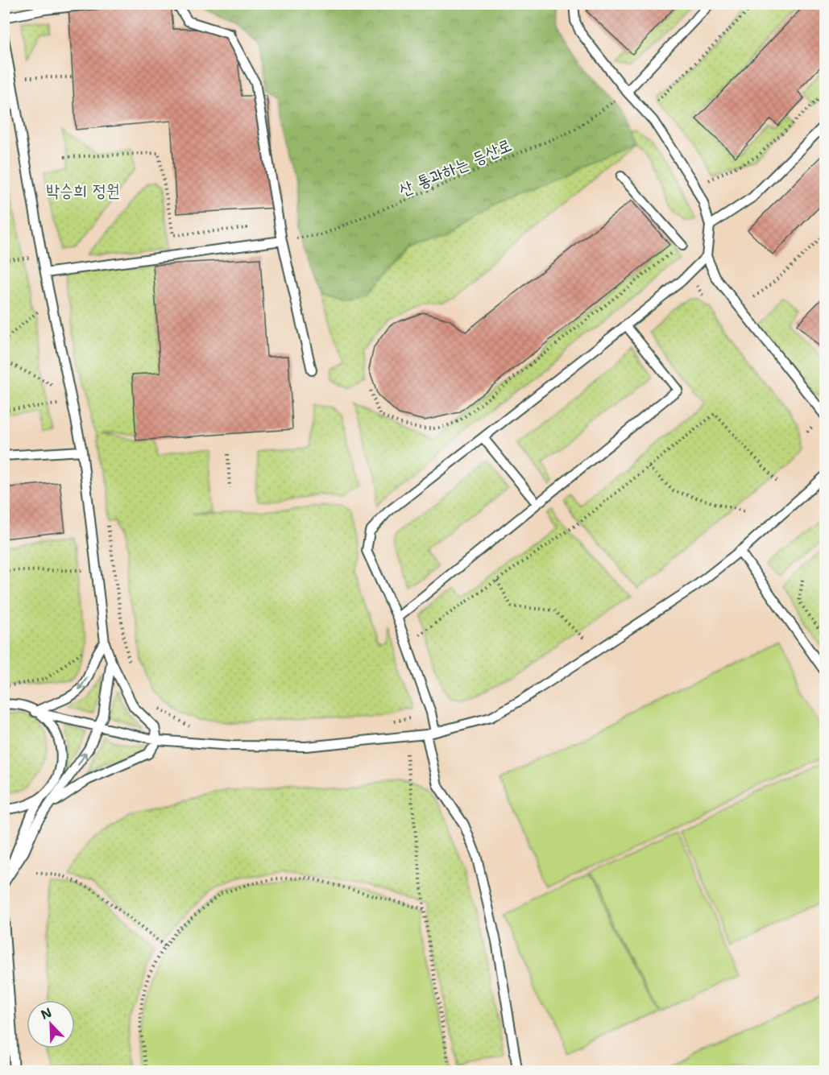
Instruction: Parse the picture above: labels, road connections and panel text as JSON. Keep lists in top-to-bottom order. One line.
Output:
{"streets":{"path":["산 통과하는 등산로"]},"parks":["박승희 정원"],"north":"top left"}
